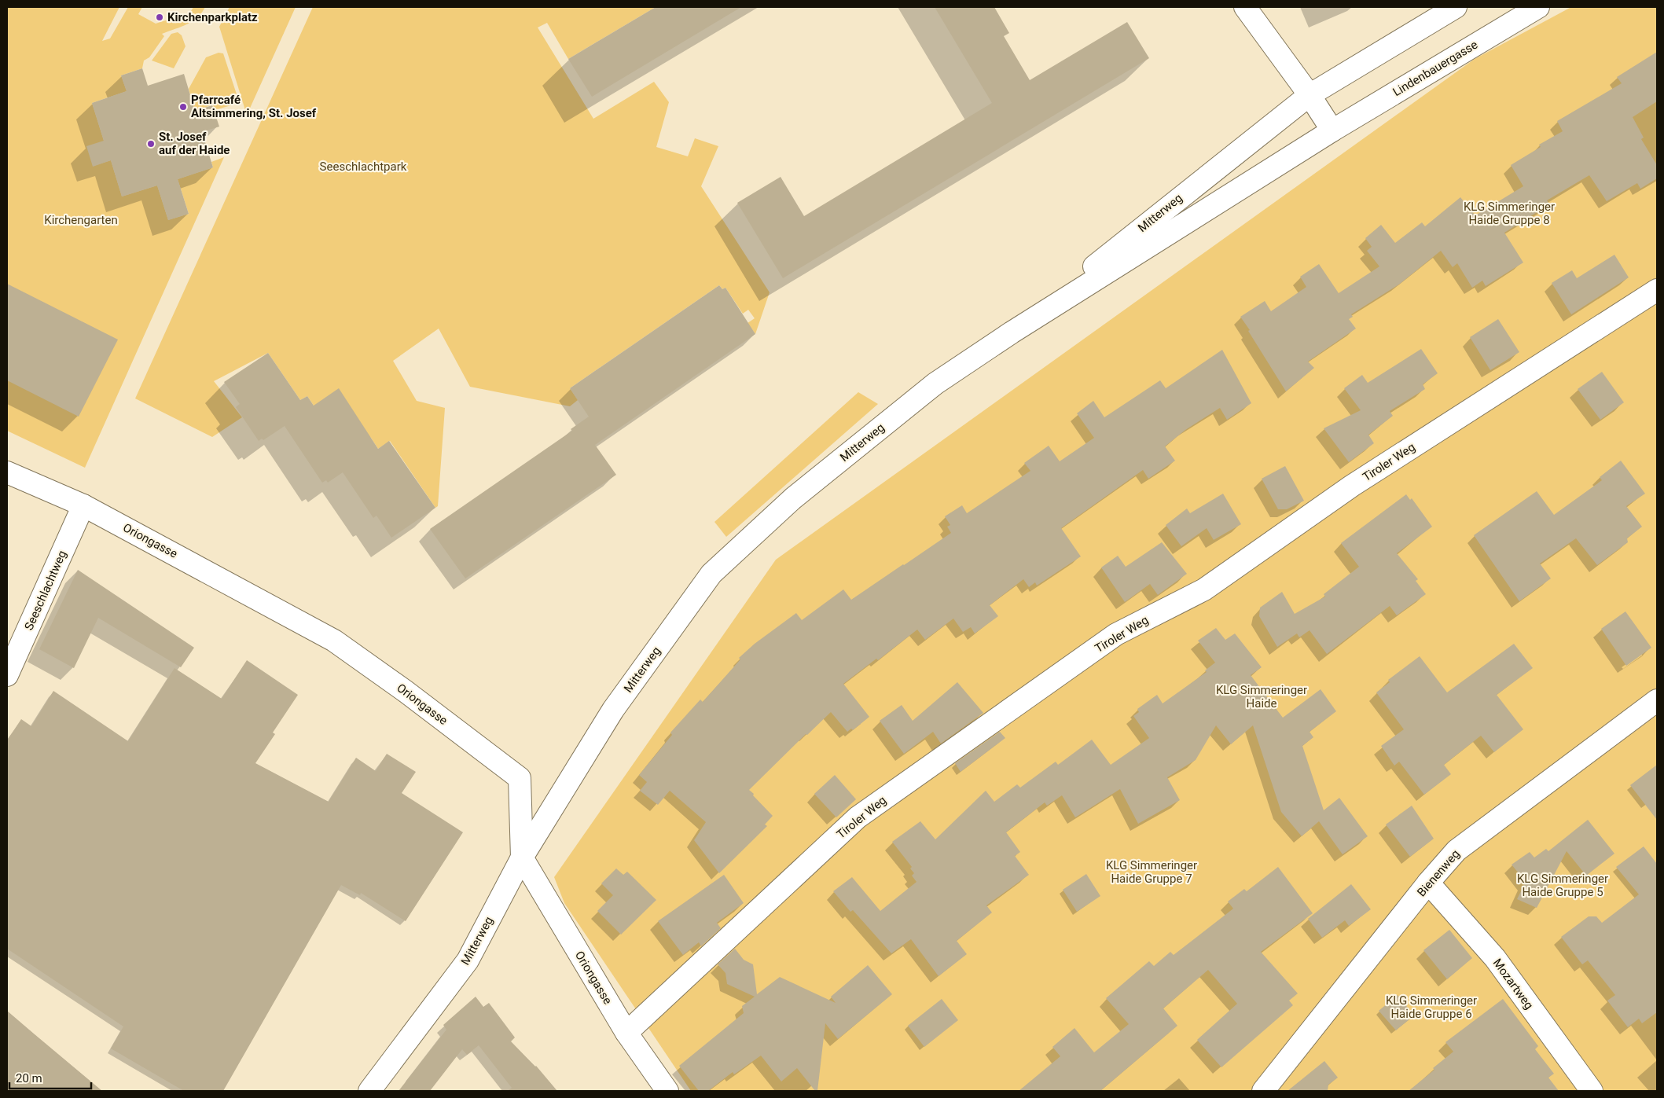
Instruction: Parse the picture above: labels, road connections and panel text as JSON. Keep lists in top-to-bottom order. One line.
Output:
{"streets":{"street":["Lindenbauergasse","Mitterweg","Tiroler Weg","Oriongasse","Seeschlachtweg","Bienenweg","Mozartweg"]},"crossings":[["Lindenbauergasse","Mitterweg"],["Mitterweg","Oriongasse"],["Tiroler Weg","Oriongasse"],["Oriongasse","Seeschlachtweg"],["Bienenweg","Mozartweg"]],"parks":["Seeschlachtpark","KLG Simmeringer Haide Gruppe 8","Kirchengarten","KLG Simmeringer Haide","KLG Simmeringer Haide Gruppe 7","KLG Simmeringer Haide Gruppe 5","KLG Simmeringer Haide Gruppe 6"],"places":["Kirchenparkplatz","Pfarrcafé Altsimmering, St. Josef","St. Josef auf der Haide"],"scale_bar":"20 m"}
